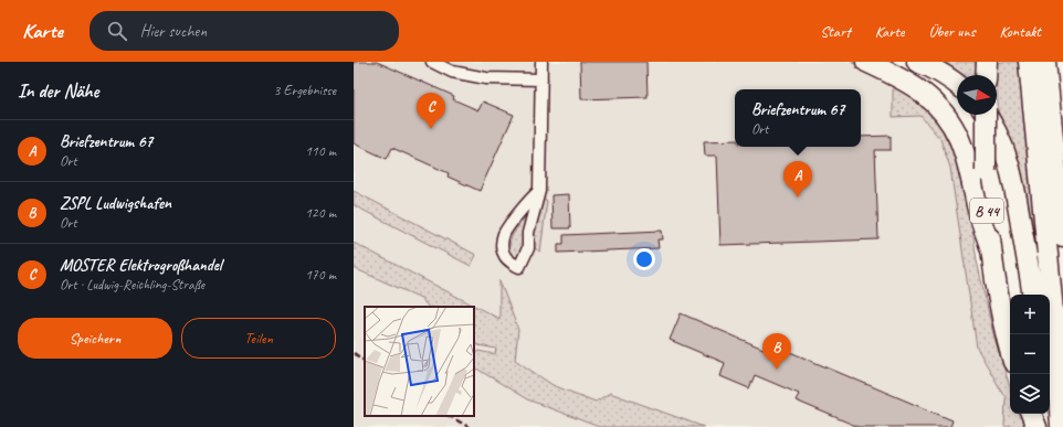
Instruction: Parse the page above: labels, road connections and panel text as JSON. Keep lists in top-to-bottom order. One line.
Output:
{"streets":{"highway":["B 44"]},"north":"right","page":{"header":"Karte","search":"Hier suchen","nav":["Start","Karte","Über uns","Kontakt"],"heading":["In der Nähe","3 Ergebnisse"],"popup":["Briefzentrum 67","Ort"],"pins":["C","A","B"],"list":[{"mark":"A","name":"Briefzentrum 67","note":"Ort","value":"110 m"},{"mark":"B","name":"ZSPL Ludwigshafen","note":"Ort","value":"120 m"},{"mark":"C","name":"MOSTER Elektrogroßhandel","note":"Ort · Ludwig-Reichling-Straße","value":"170 m"}],"map_buttons":["+","−"],"buttons":["Speichern","Teilen"]}}
